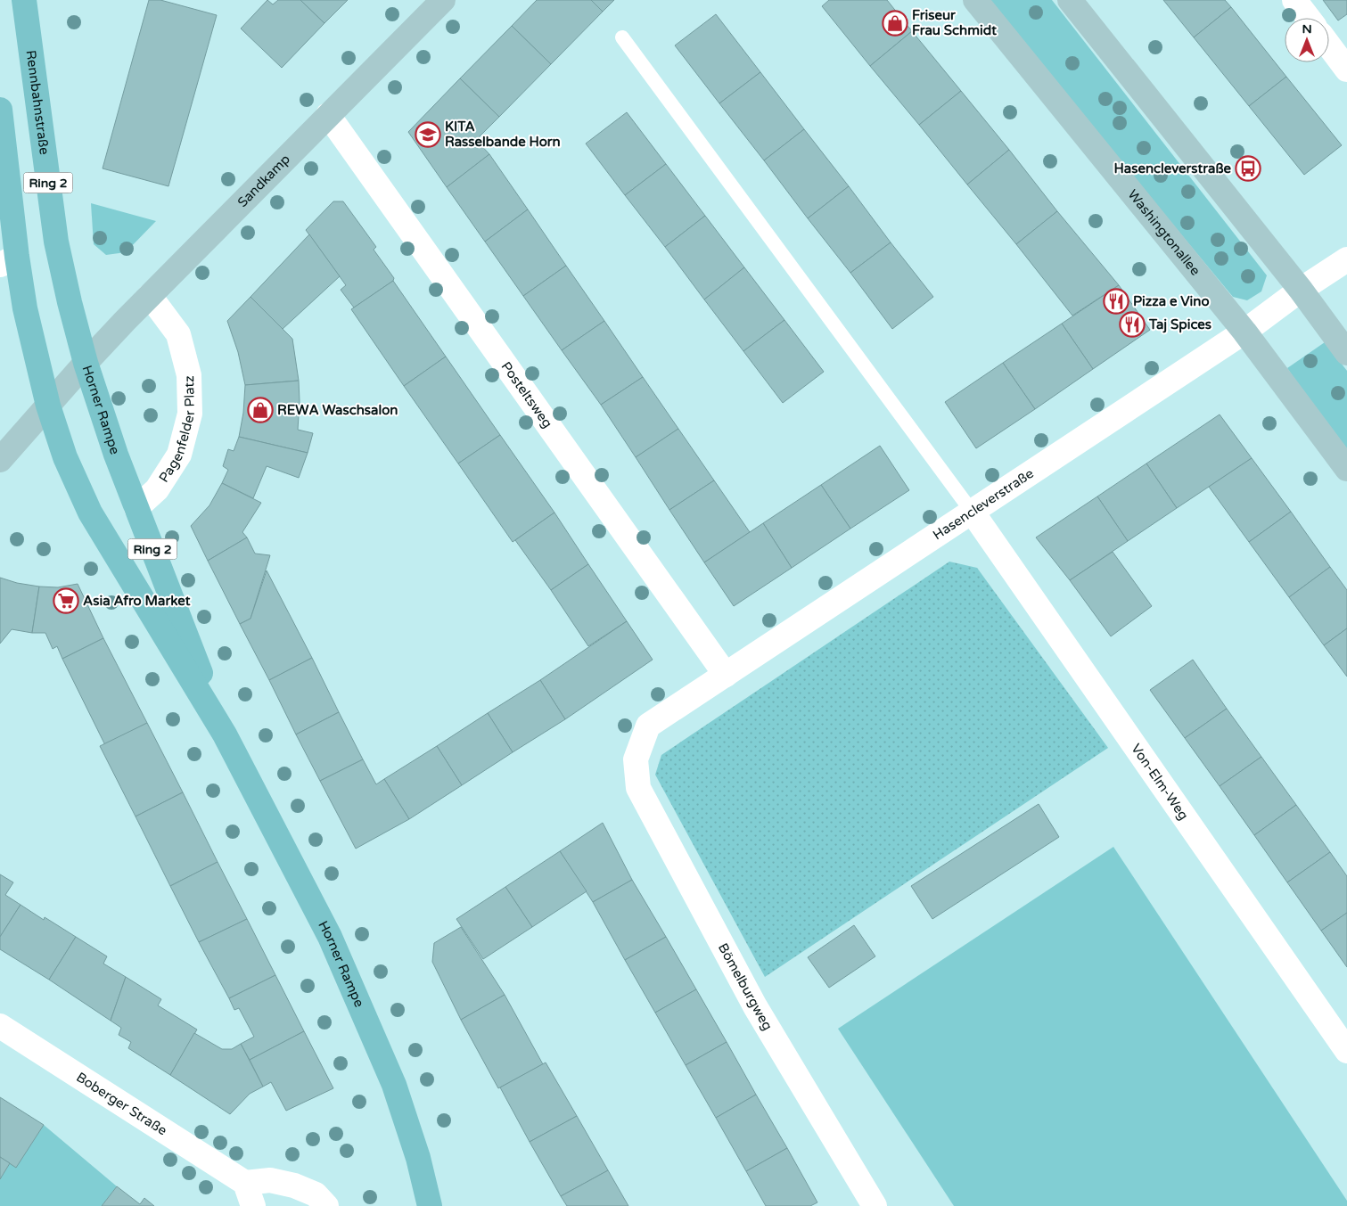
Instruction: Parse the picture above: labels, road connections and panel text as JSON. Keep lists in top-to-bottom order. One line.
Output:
{"streets":{"main road":["Rennbahnstraße","Ring 2","Horner Rampe"],"street":["Sandkamp","Washingtonallee","Posteltsweg","Pagenfelder Platz","Hasencleverstraße","Von-Elm-Weg","Bömelburgweg","Boberger Straße"]},"crossings":[["Rennbahnstraße","Sandkamp"],["Rennbahnstraße","Horner Rampe"],["Sandkamp","Posteltsweg"],["Sandkamp","Horner Rampe"],["Sandkamp","Pagenfelder Platz"],["Ring 2","Horner Rampe"],["Washingtonallee","Hasencleverstraße"],["Posteltsweg","Hasencleverstraße"],["Horner Rampe","Pagenfelder Platz"],["Hasencleverstraße","Von-Elm-Weg"],["Hasencleverstraße","Bömelburgweg"]],"places":{"shop":["Friseur Frau Schmidt","REWA Waschsalon"],"school or university":["KITA Rasselbande Horn"],"bus stop":["Hasencleverstraße"],"restaurant":["Pizza e Vino","Taj Spices"],"supermarket":["Asia Afro Market"]},"north":"top"}
